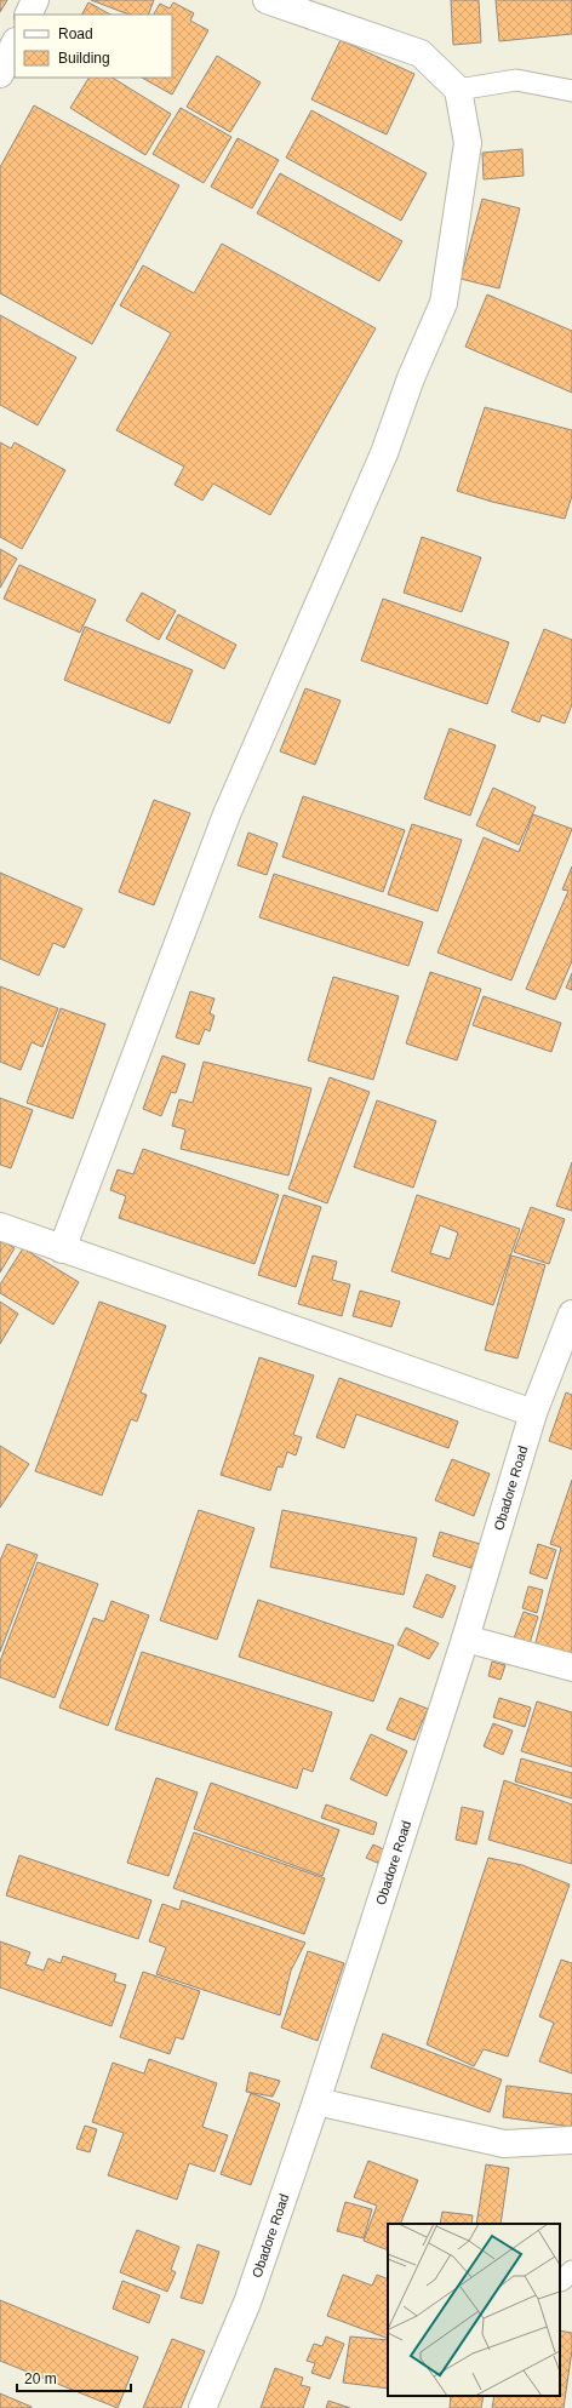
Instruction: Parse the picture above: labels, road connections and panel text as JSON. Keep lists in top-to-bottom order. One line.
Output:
{"streets":{"street":["Obadore Road"]},"legend":["Road","Building"],"scale_bar":"20 m"}
